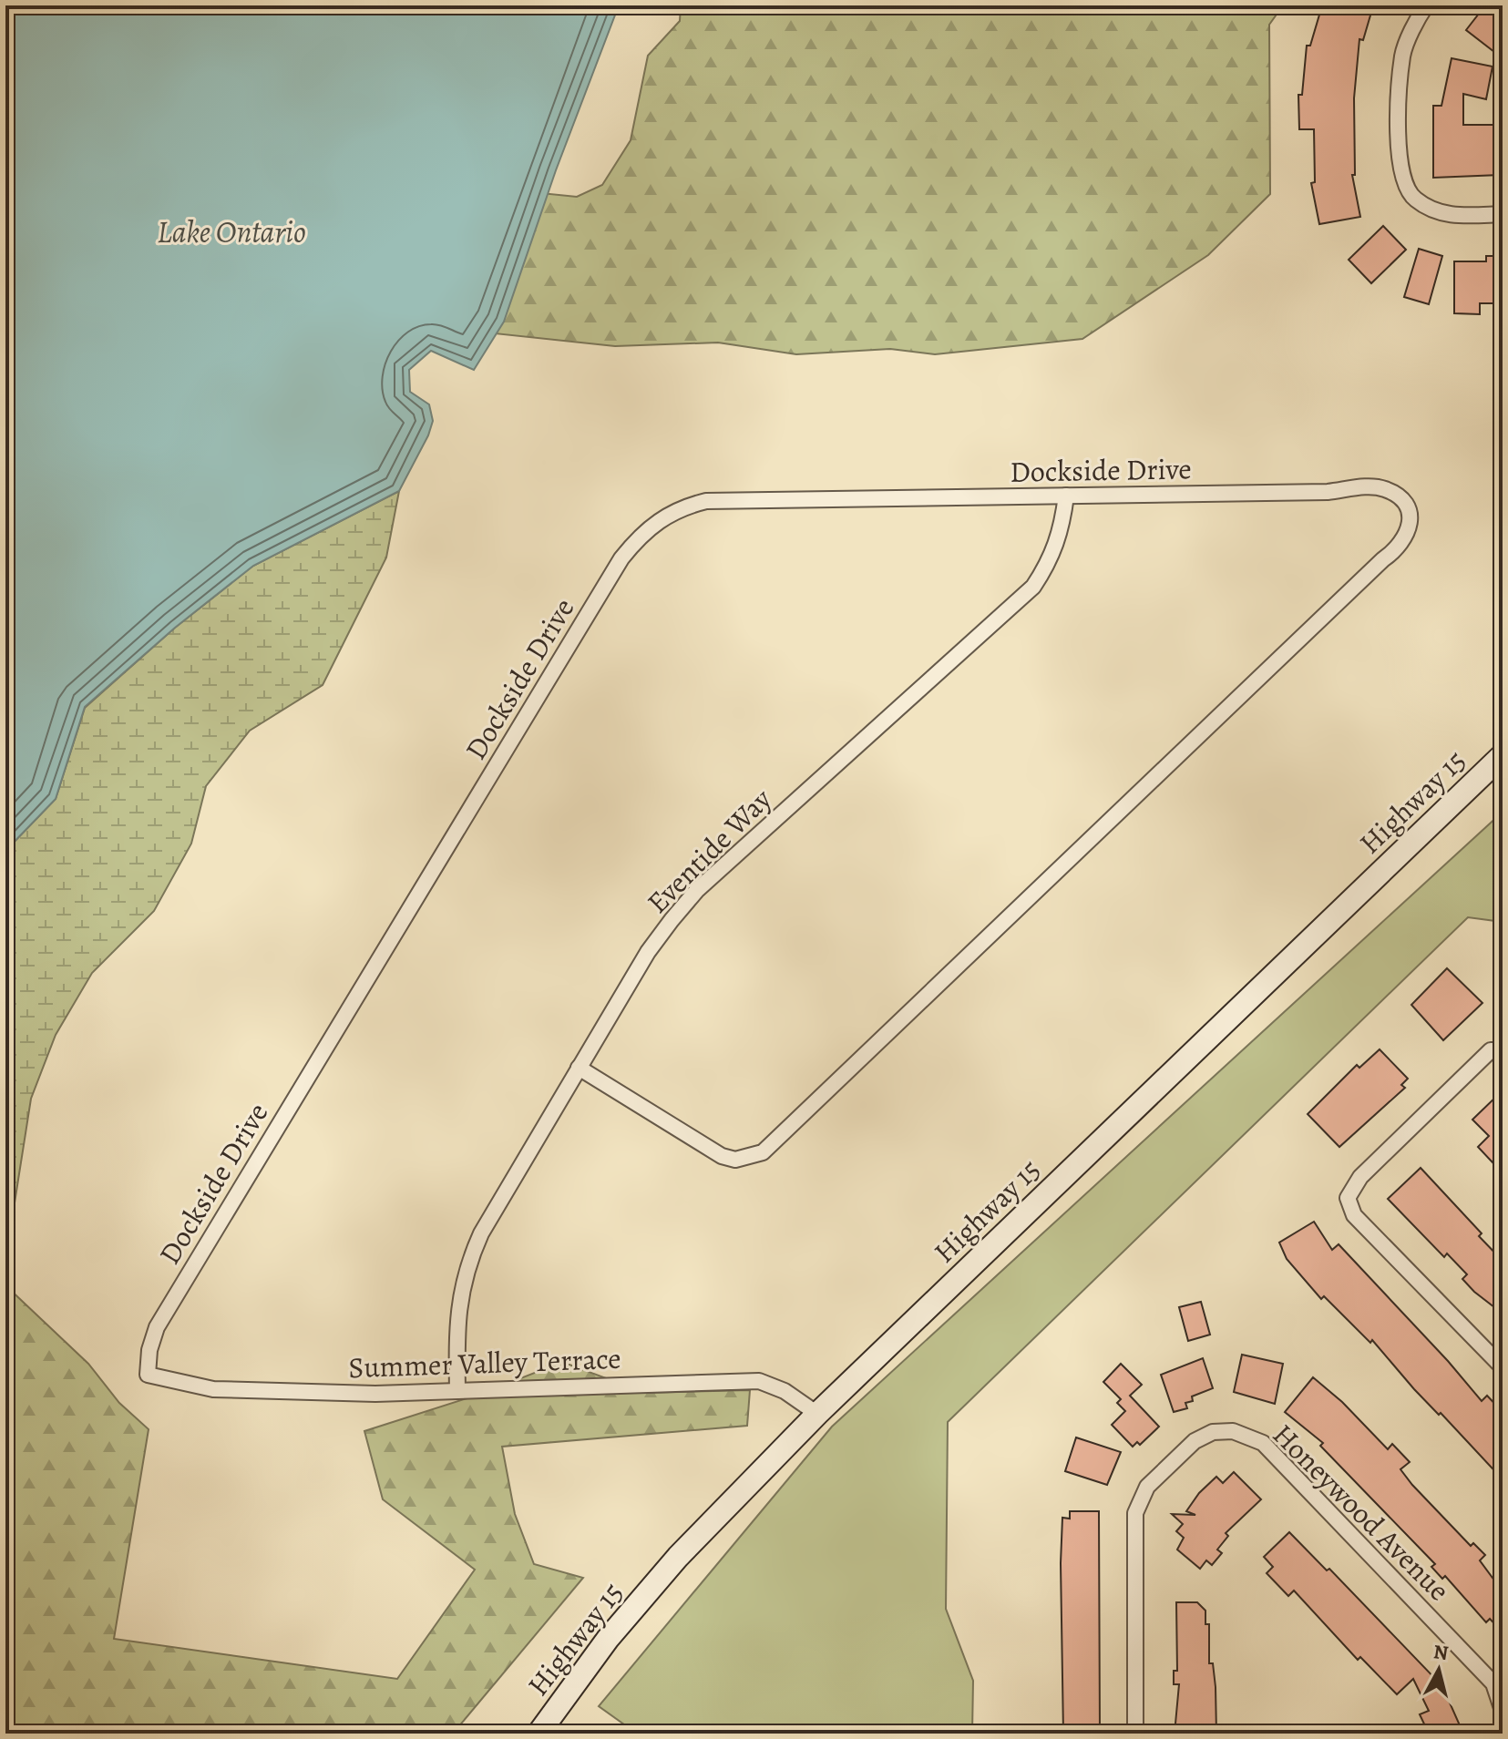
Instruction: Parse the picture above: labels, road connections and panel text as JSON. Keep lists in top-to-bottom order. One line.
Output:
{"streets":{"main road":["Highway 15"],"street":["Dockside Drive","Eventide Way","Summer Valley Terrace","Honeywood Avenue"]},"crossings":[["Dockside Drive","Eventide Way"],["Dockside Drive","Summer Valley Terrace"],["Highway 15","Summer Valley Terrace"],["Eventide Way","Summer Valley Terrace"]],"water":["Lake Ontario"],"north":"top"}
